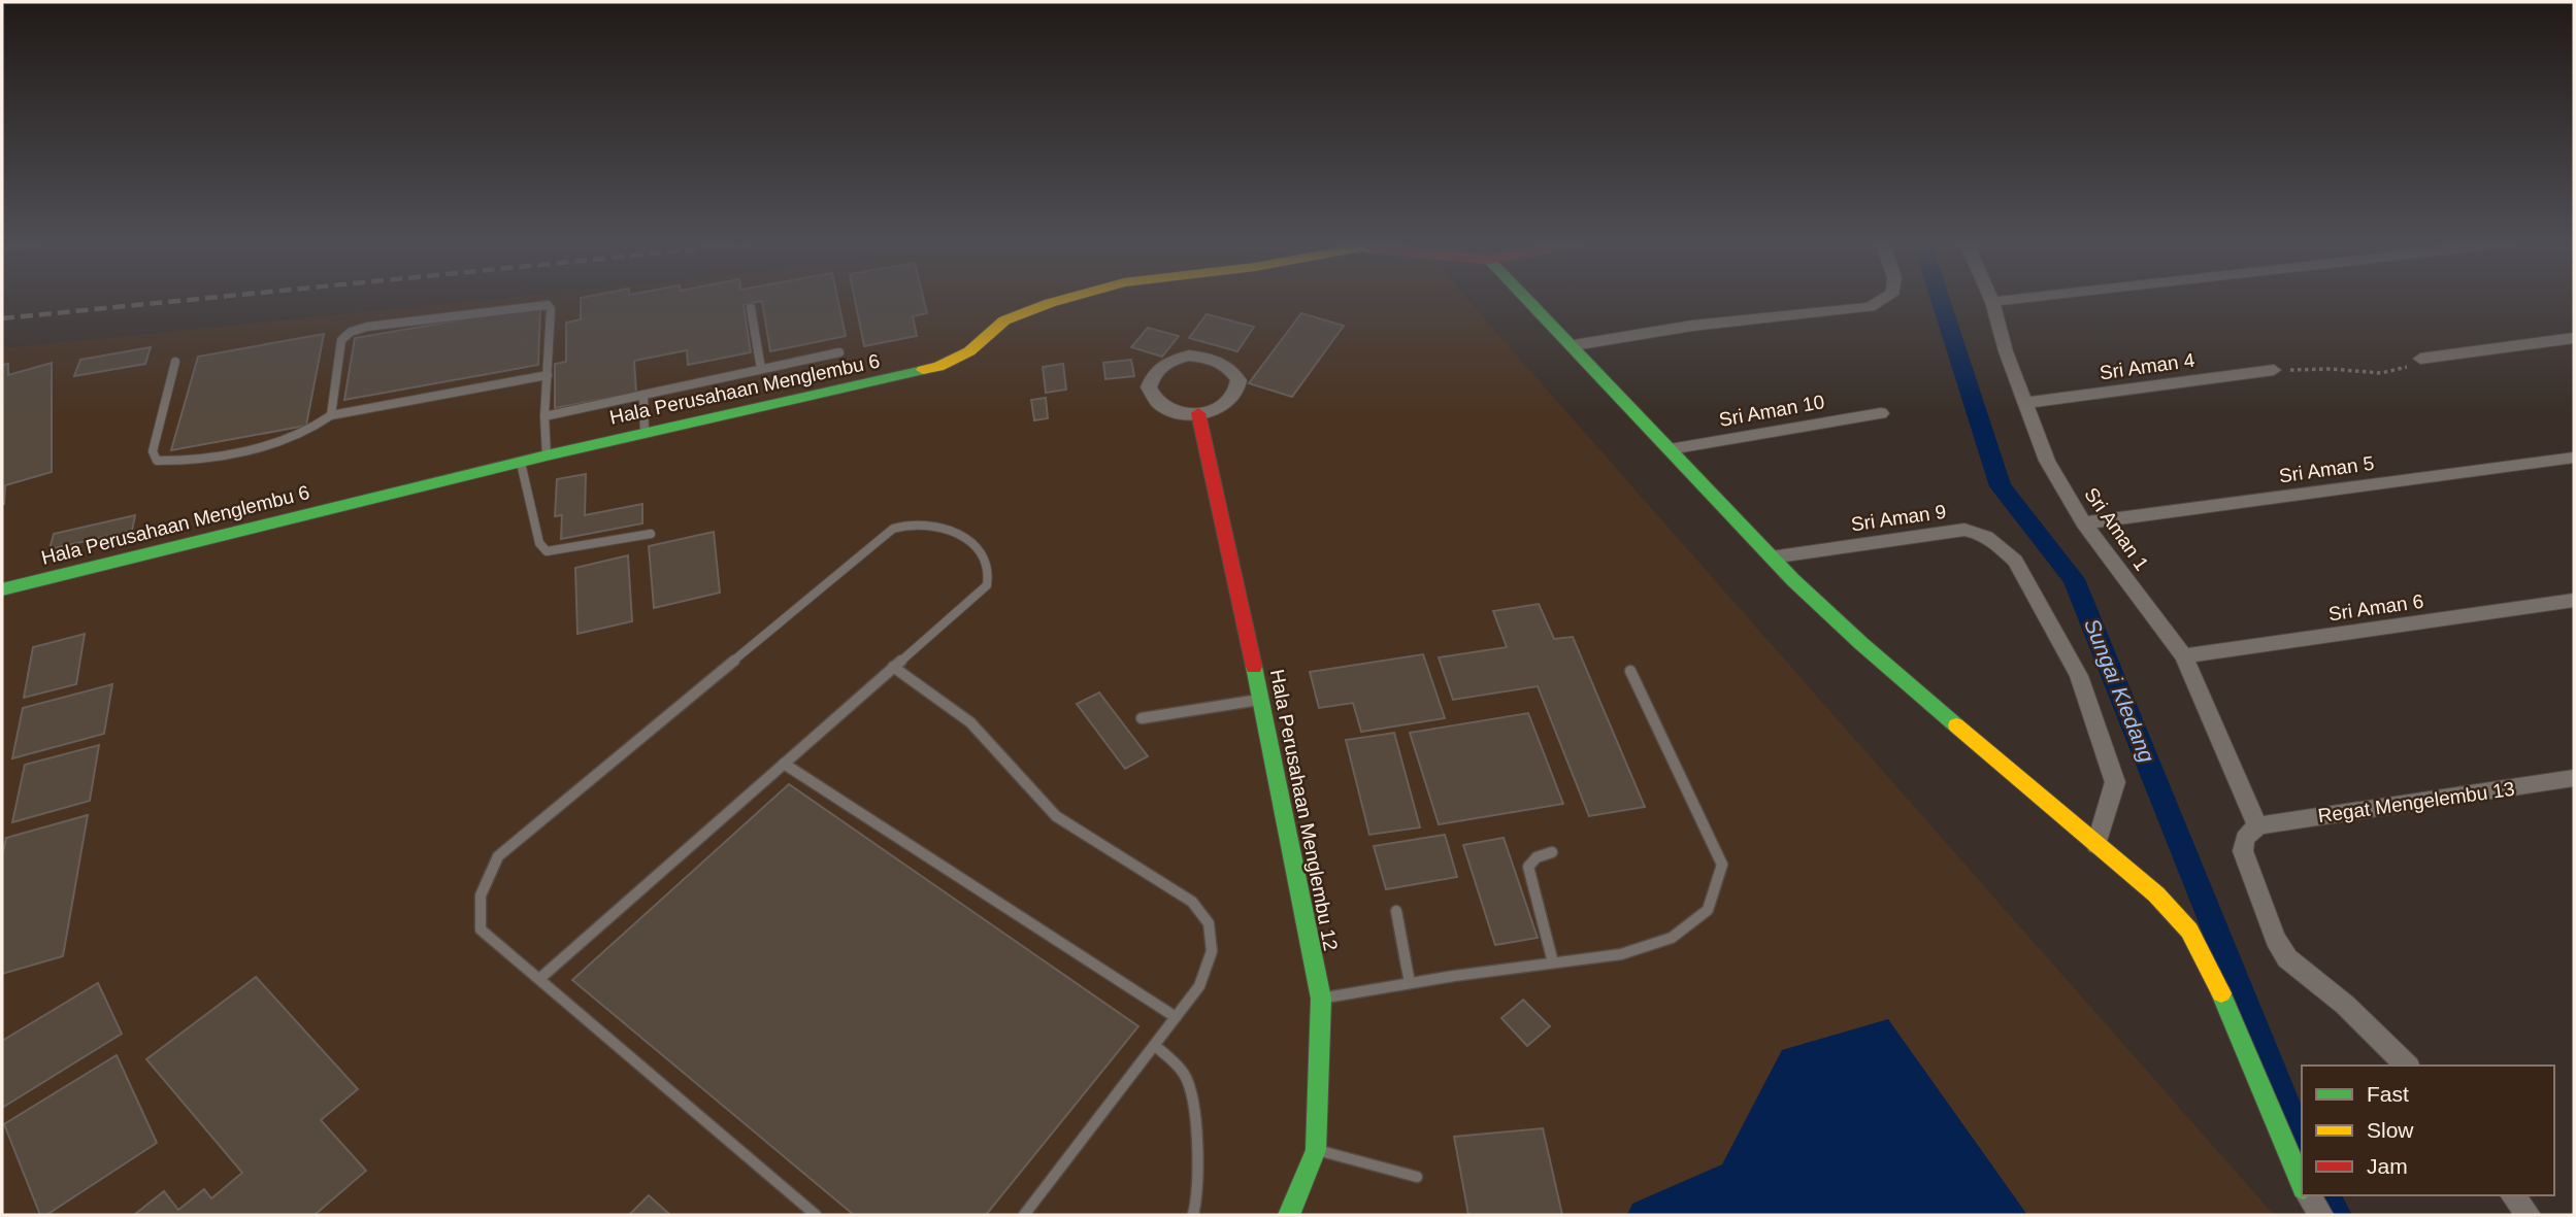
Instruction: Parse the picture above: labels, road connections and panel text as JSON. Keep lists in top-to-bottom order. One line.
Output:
{"streets":{"street":["Sri Aman 4","Hala Perusahaan Menglembu 6","Sri Aman 10","Sri Aman 5","Sri Aman 9","Sri Aman 1","Sri Aman 6","Regat Mengelembu 13","Hala Perusahaan Menglembu 12"]},"crossings":[["Sri Aman 4","Sri Aman 1"],["Sri Aman 5","Sri Aman 1"],["Sri Aman 1","Sri Aman 6"],["Sri Aman 1","Regat Mengelembu 13"]],"water":["Sungai Kledang"],"legend":["Fast","Slow","Jam"]}
